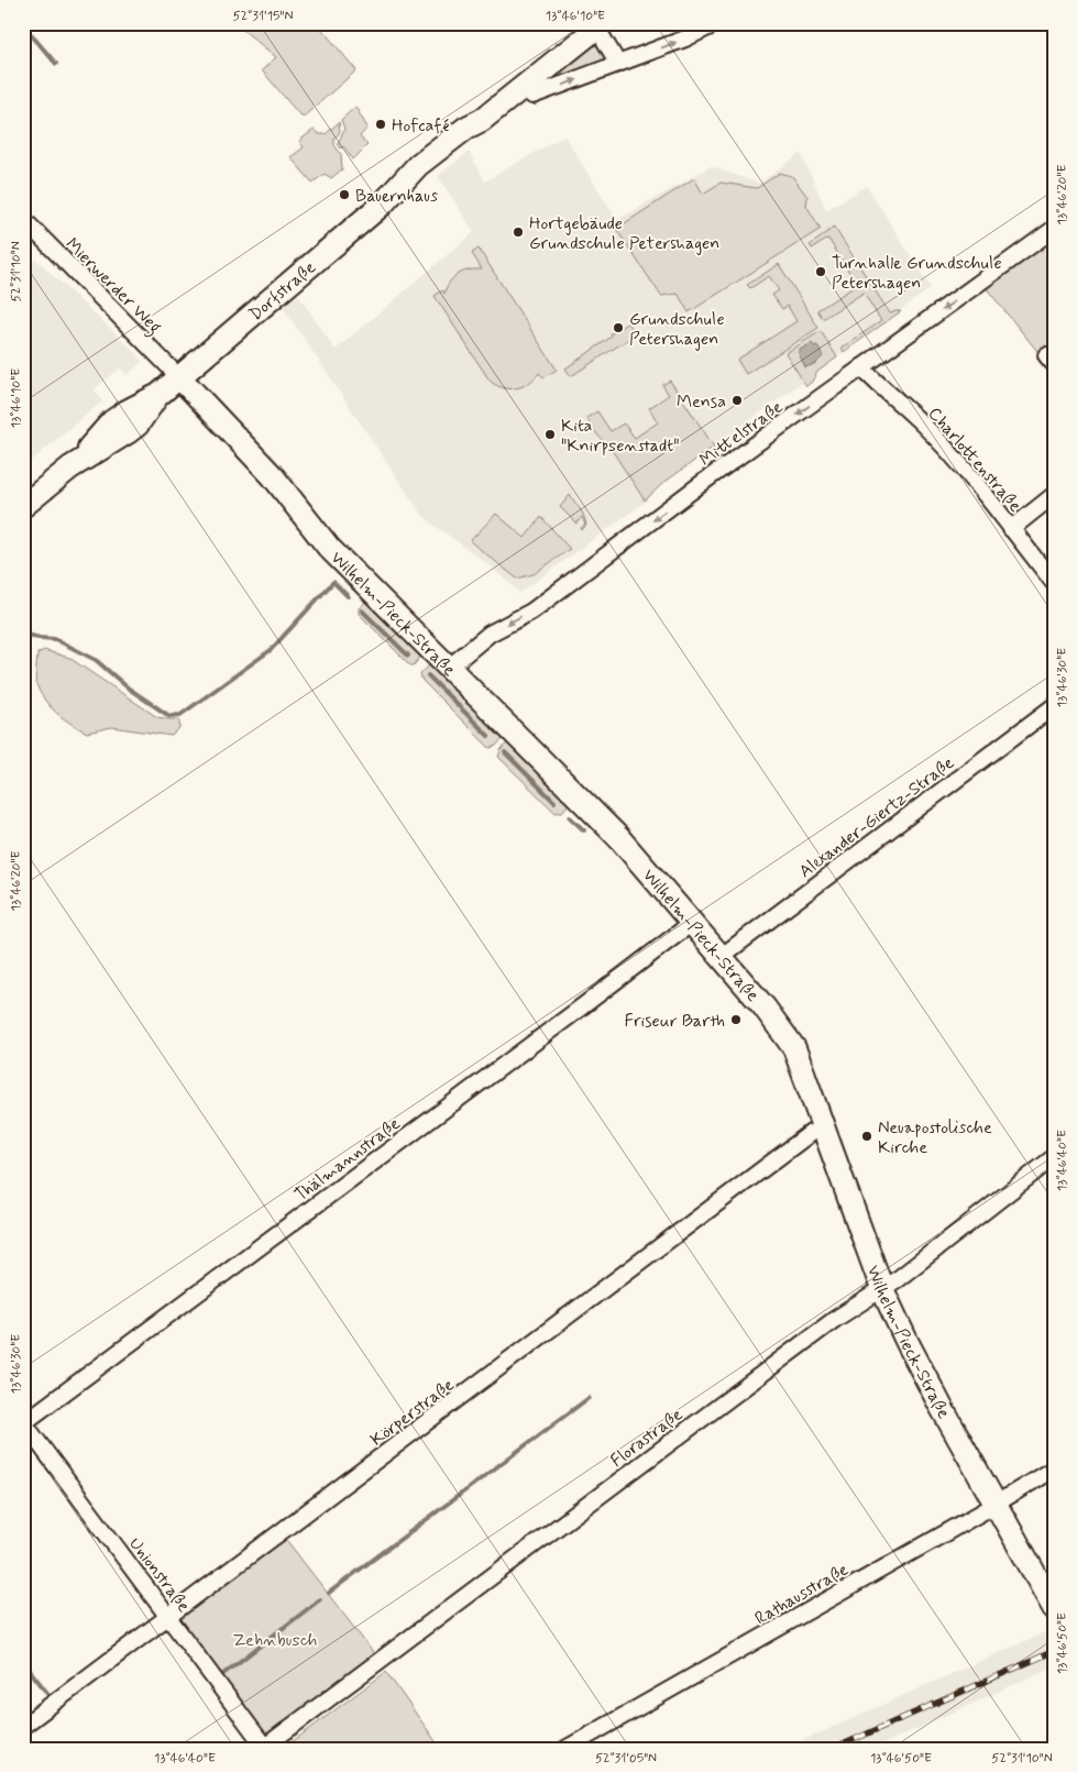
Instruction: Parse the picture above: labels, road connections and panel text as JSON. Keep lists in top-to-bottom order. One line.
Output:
{"streets":{"street":["Mierwerder Weg","Dorfstraße","Mittelstraße","Charlottenstraße","Wilhelm-Pieck-Straße","Alexander-Giertz-Straße","Thälmannstraße","Körperstraße","Florastraße","Unionstraße","Rathausstraße"]},"crossings":[["Mierwerder Weg","Dorfstraße"],["Mierwerder Weg","Wilhelm-Pieck-Straße"],["Dorfstraße","Wilhelm-Pieck-Straße"],["Mittelstraße","Charlottenstraße"],["Mittelstraße","Wilhelm-Pieck-Straße"],["Wilhelm-Pieck-Straße","Alexander-Giertz-Straße"],["Wilhelm-Pieck-Straße","Thälmannstraße"],["Wilhelm-Pieck-Straße","Körperstraße"],["Wilhelm-Pieck-Straße","Florastraße"],["Wilhelm-Pieck-Straße","Rathausstraße"],["Thälmannstraße","Unionstraße"],["Körperstraße","Unionstraße"],["Florastraße","Unionstraße"]],"one_way":["Mittelstraße"],"parks":["Zehnbusch"],"places":["Hofcafé","Bauernhaus","Hortgebäude Grundschule Petershagen","Turnhalle Grundschule Petershagen","Grundschule Petershagen","Mensa","Kita \"Knirpsenstadt\"","Friseur Barth","Neuapostolische Kirche"],"coordinates":["52°31'15\"N","13°46'10\"E","13°46'20\"E","52°31'10\"N","13°46'30\"E","13°46'40\"E","13°46'50\"E","52°31'05\"N"]}
